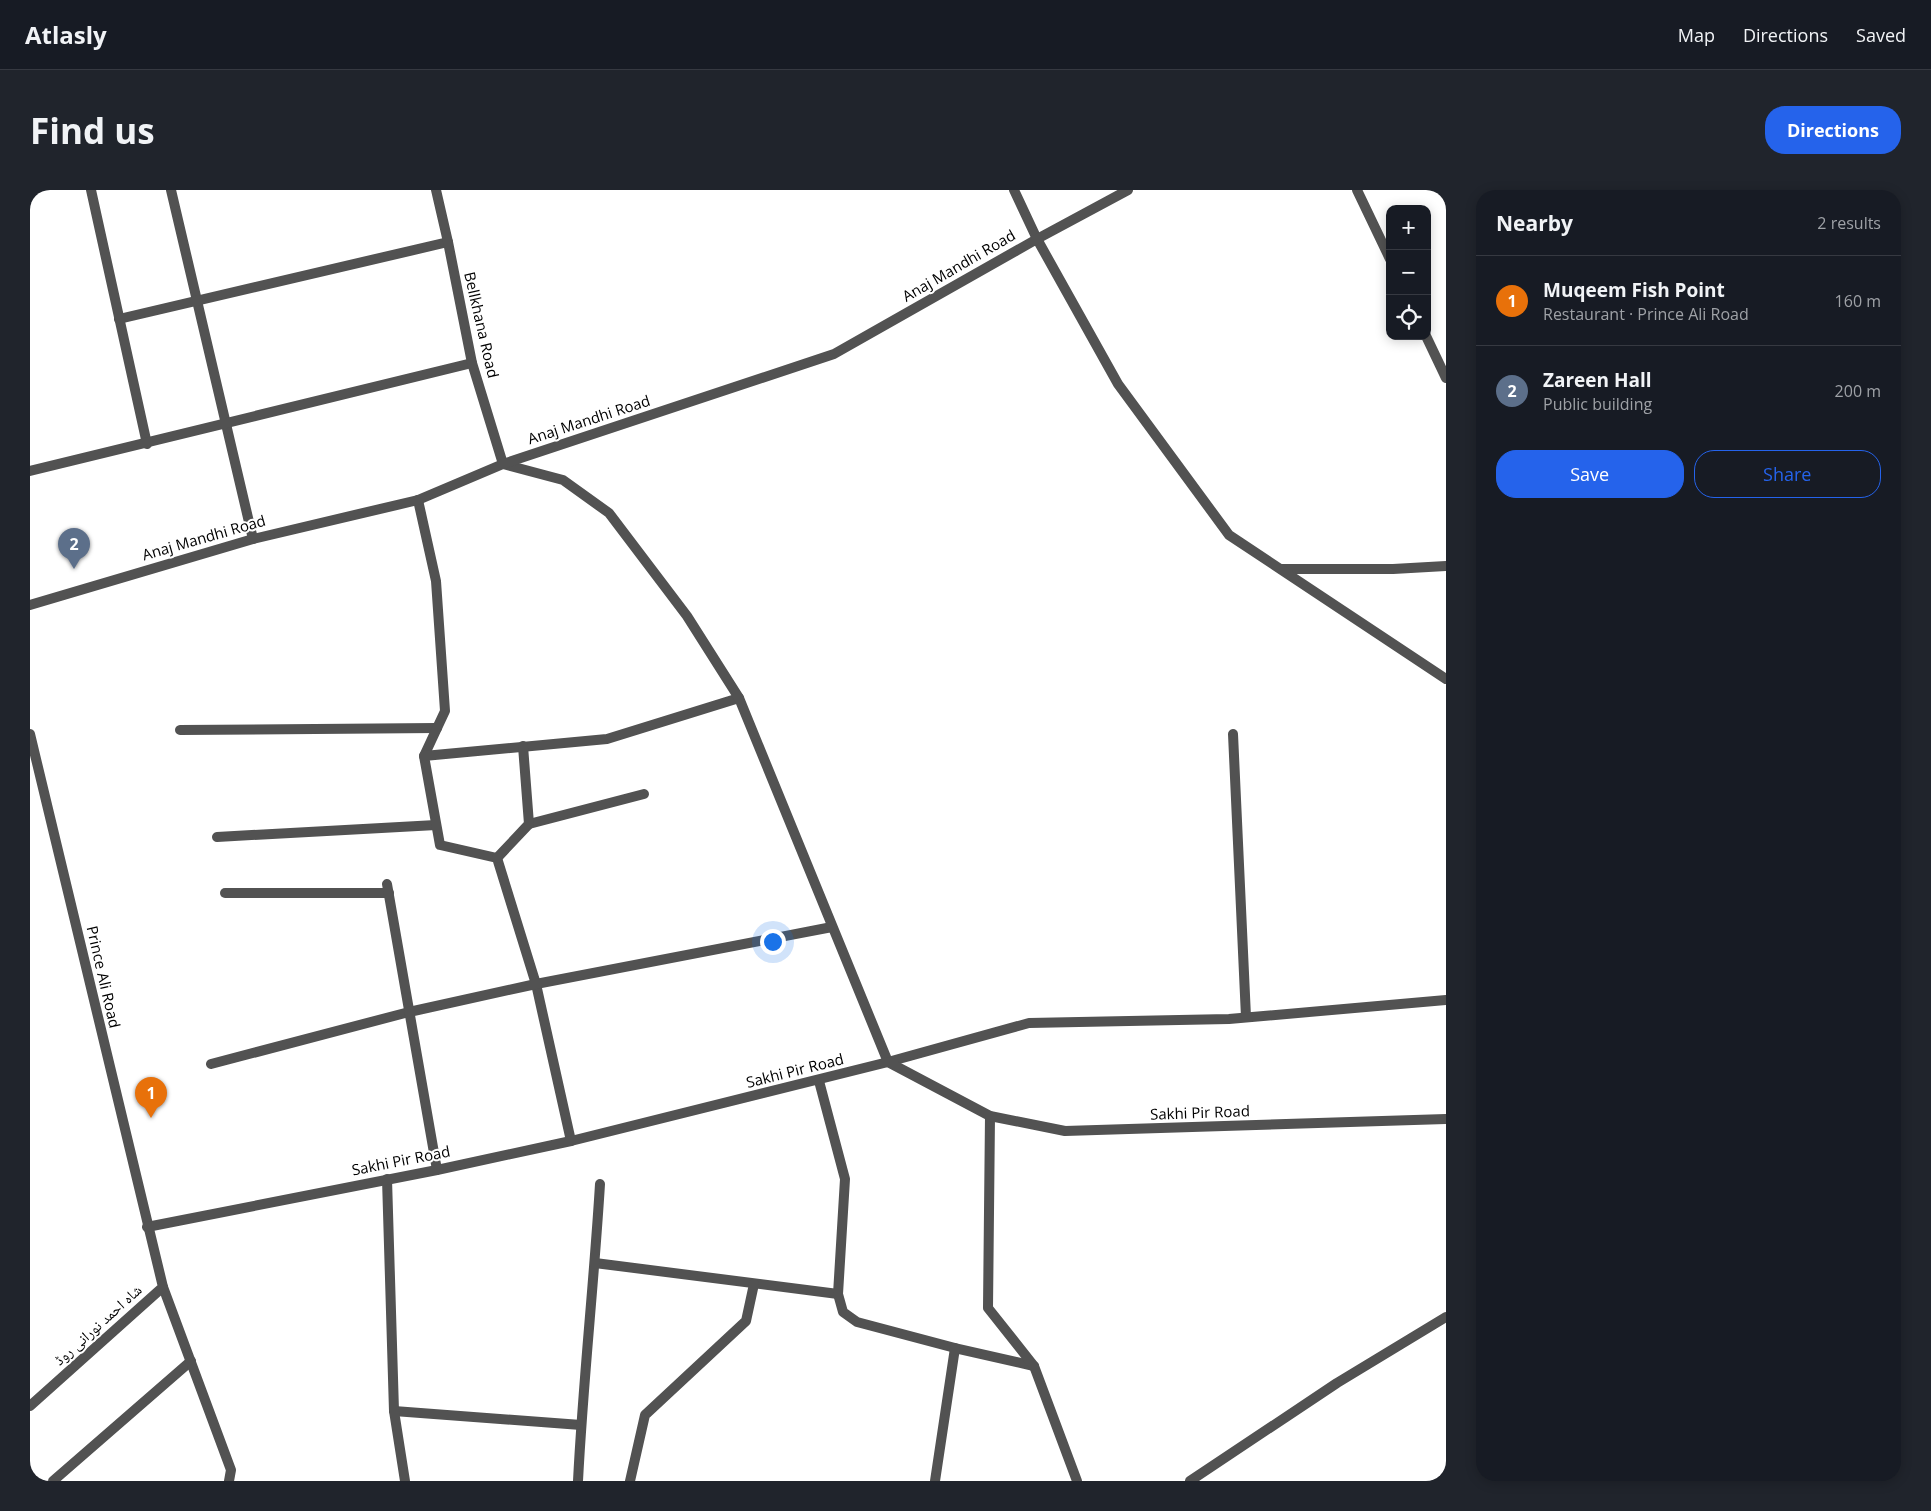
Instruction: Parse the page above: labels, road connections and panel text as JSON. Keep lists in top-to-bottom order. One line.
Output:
{"streets":{"street":["Anaj Mandhi Road","Bellkhana Road","Prince Ali Road","Sakhi Pir Road","شاہ احمد نورانی روڈ"]},"crossings":[["Anaj Mandhi Road","Bellkhana Road"],["Prince Ali Road","Sakhi Pir Road"],["Prince Ali Road","شاہ احمد نورانی روڈ"]],"page":{"header":"Atlasly","nav":["Map","Directions","Saved"],"buttons":["Directions",["Save","Share"]],"title":"Find us","heading":["Nearby","2 results"],"map_buttons":["+","−"],"list":[{"mark":"1","name":"Muqeem Fish Point","note":"Restaurant · Prince Ali Road","value":"160 m"},{"mark":"2","name":"Zareen Hall","note":"Public building","value":"200 m"}],"pins":["2","1"]}}
